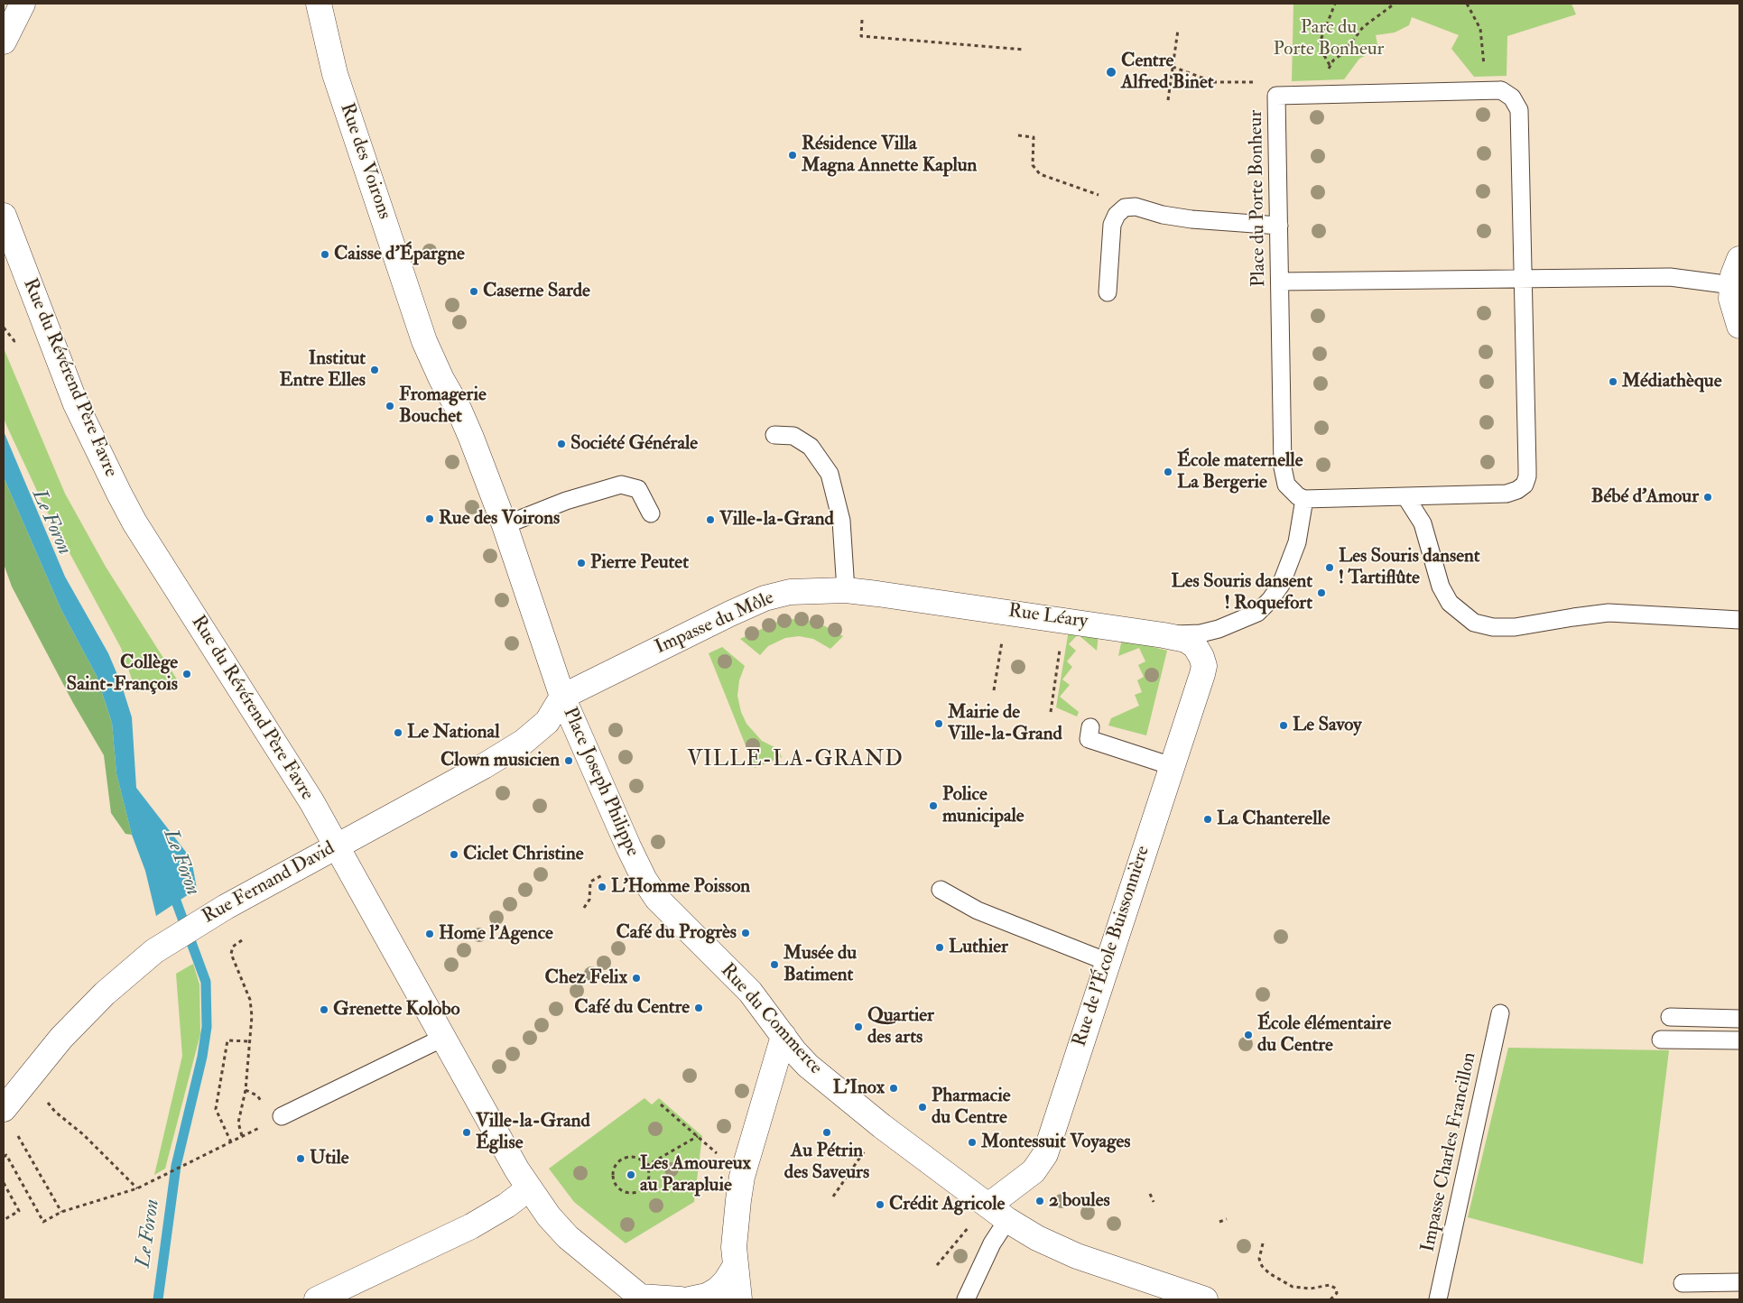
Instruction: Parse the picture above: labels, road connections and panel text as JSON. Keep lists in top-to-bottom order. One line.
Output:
{"streets":{"street":["Rue des Voirons","Rue du Révérend Père Favre","Rue Léary","Impasse du Môle","Place Joseph Philippe","Rue Fernand David","Rue de l'École Buissonnière","Rue du Commerce"],"lane":["Place du Porte Bonheur","Impasse Charles Francillon"]},"crossings":[["Rue des Voirons","Impasse du Môle"],["Rue des Voirons","Place Joseph Philippe"],["Rue des Voirons","Rue Fernand David"],["Rue du Révérend Père Favre","Rue Fernand David"],["Rue Léary","Impasse du Môle"],["Rue Léary","Rue de l'École Buissonnière"],["Impasse du Môle","Place Joseph Philippe"],["Impasse du Môle","Rue Fernand David"],["Place Joseph Philippe","Rue Fernand David"],["Place Joseph Philippe","Rue du Commerce"],["Rue de l'École Buissonnière","Rue du Commerce"]],"districts":["VILLE-LA-GRAND"],"water":["Le Foron"],"parks":["Parc du Porte Bonheur"],"places":["Centre Alfred Binet","Résidence Villa Magna Annette Kaplun","Caisse d'Épargne","Caserne Sarde","Institut Entre Elles","Médiathèque","Fromagerie Bouchet","Société Générale","École maternelle La Bergerie","Bébé d'Amour","Rue des Voirons","Ville-la-Grand","Pierre Peutet","Les Souris dansent ! Tartiflûte","Les Souris dansent ! Roquefort","Collège Saint-François","Mairie de Ville-la-Grand","Le Savoy","Le National","Clown musicien","Police municipale","La Chanterelle","Ciclet Christine","L'Homme Poisson","Café du Progrès","Home l'Agence","Luthier","Musée du Batiment","Chez Felix","Café du Centre","Grenette Kolobo","Quartier des arts","École élémentaire du Centre","L'Inox","Pharmacie du Centre","Ville-la-Grand Église","Au Pétrin des Saveurs","Montessuit Voyages","Utile","Les Amoureux au Parapluie","2 boules","Crédit Agricole"]}
